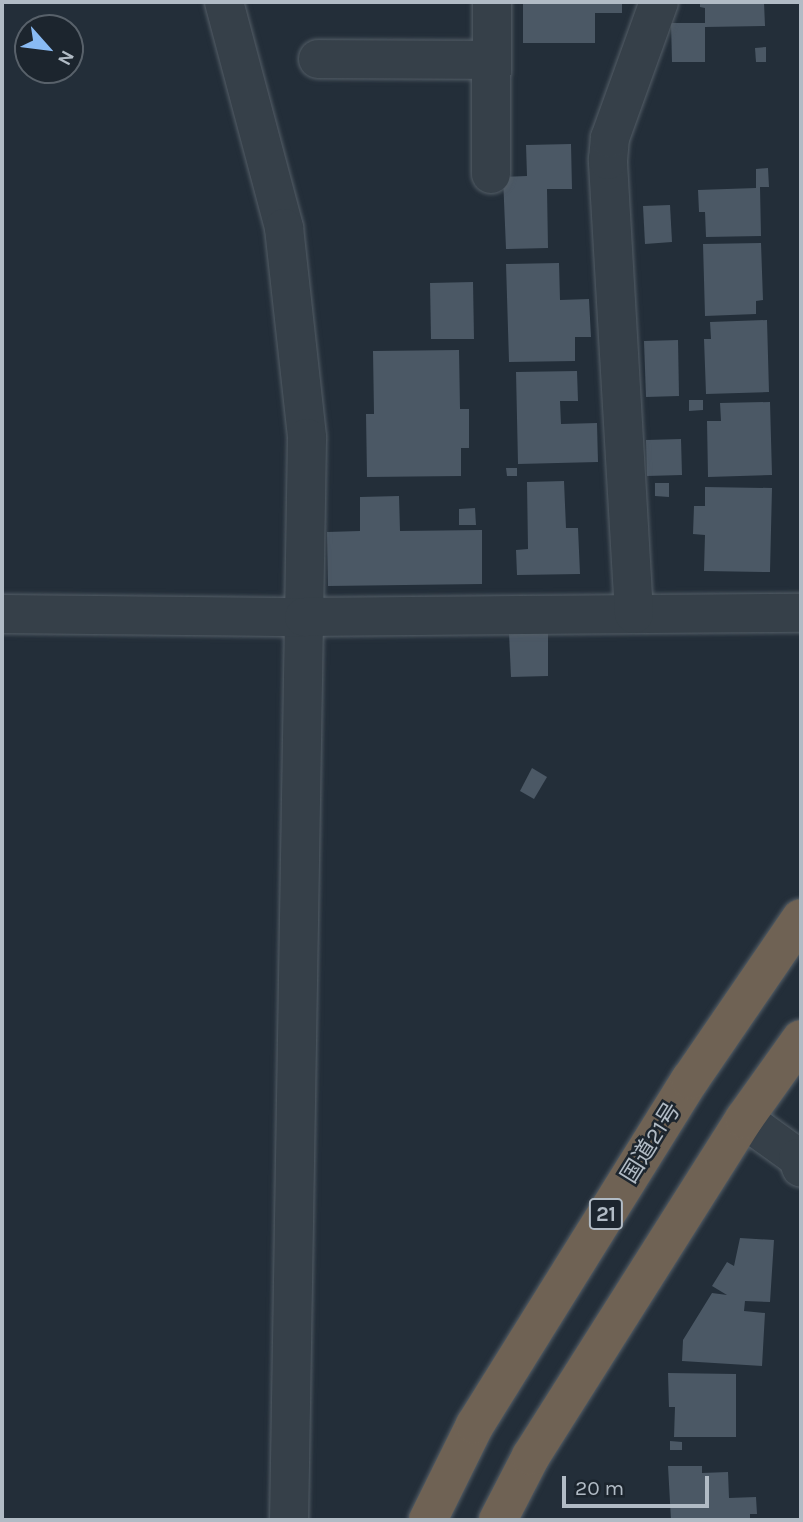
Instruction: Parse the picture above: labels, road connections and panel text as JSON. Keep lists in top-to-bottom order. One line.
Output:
{"streets":{"highway":["国道21号","21"]},"scale_bar":"20 m","north":"bottom right"}
